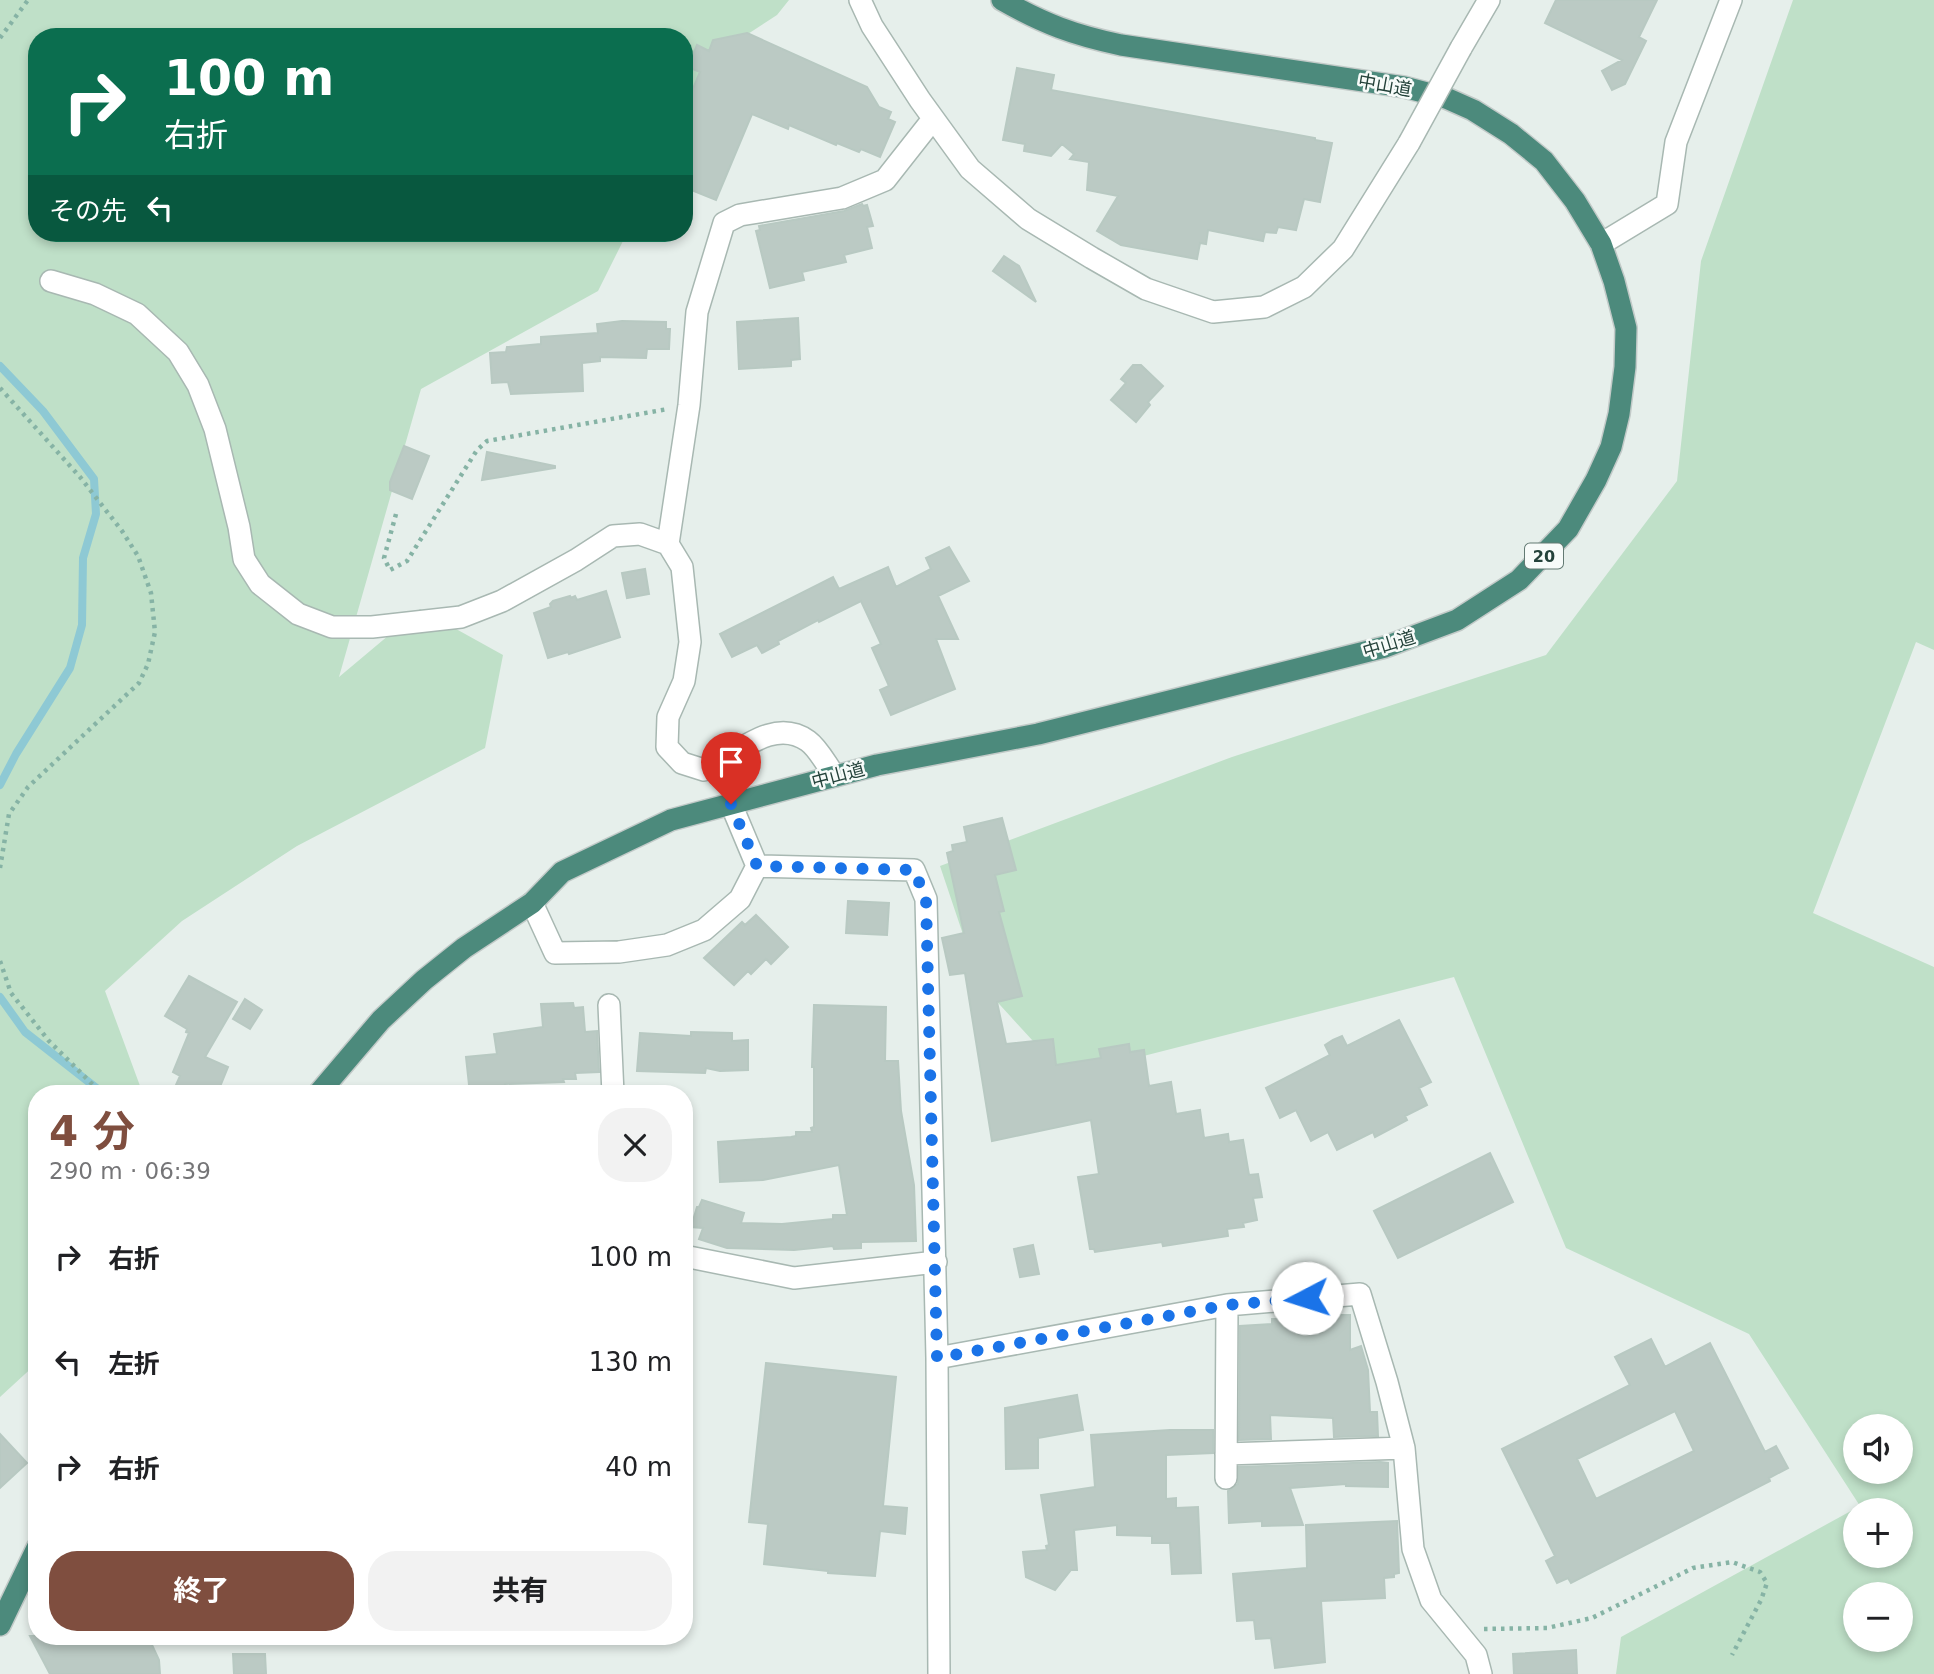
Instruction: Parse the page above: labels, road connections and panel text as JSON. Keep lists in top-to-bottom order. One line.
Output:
{"streets":{"highway":["中山道","20"]},"page":{"turn":["100 m","右折"],"then":"その先","heading":["4 分","290 m · 06:39"],"list":[{"name":"右折","value":"100 m"},{"name":"左折","value":"130 m"},{"name":"右折","value":"40 m"}],"map_buttons":["+","−"],"buttons":["終了","共有"]}}
